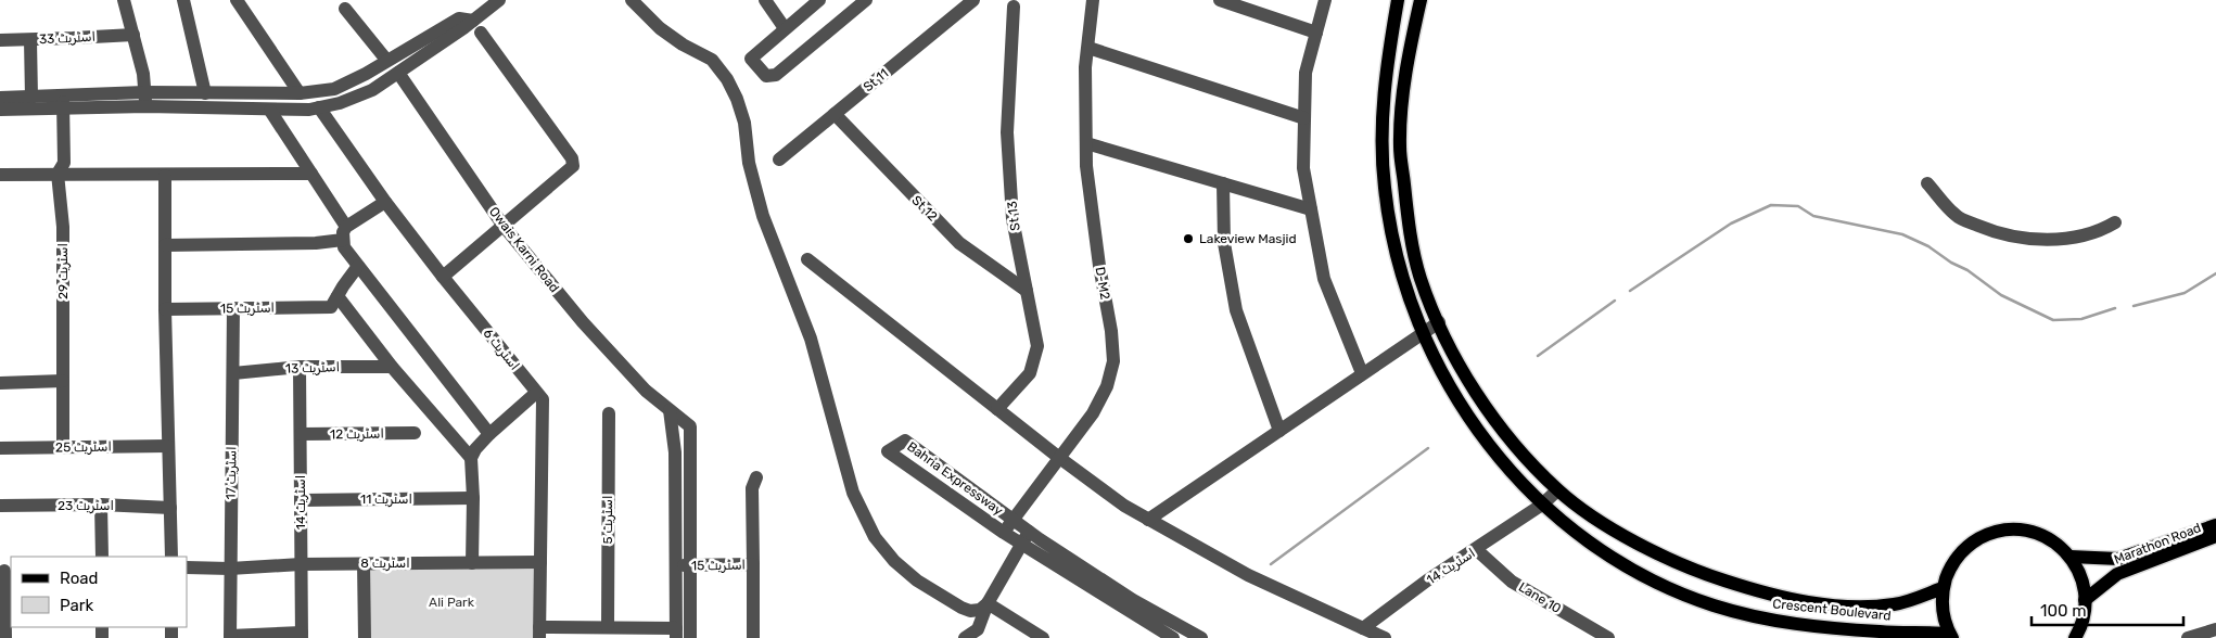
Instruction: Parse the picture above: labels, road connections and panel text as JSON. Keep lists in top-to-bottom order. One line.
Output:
{"streets":{"main road":["Marathon Road","Crescent Boulevard"],"street":["اسٹریٹ 33","St 11","St 12","St 13","Owais Karni Road","اسٹریٹ 29","D-M2","اسٹریٹ 15","اسٹریٹ 6","اسٹریٹ 13","اسٹریٹ 12","اسٹریٹ 25","اسٹریٹ 17","Bahria Expressway","اسٹریٹ 11","اسٹریٹ 14","اسٹریٹ 23","اسٹریٹ 5","اسٹریٹ 8","Lane 10"]},"crossings":[["St 11","St 12"],["St 12","St 13"],["Owais Karni Road","اسٹریٹ 15"],["اسٹریٹ 29","اسٹریٹ 25"],["D-M2","Bahria Expressway"],["اسٹریٹ 15","اسٹریٹ 17"],["اسٹریٹ 6","اسٹریٹ 8"],["اسٹریٹ 13","اسٹریٹ 17"],["اسٹریٹ 13","اسٹریٹ 14"],["اسٹریٹ 12","اسٹریٹ 14"],["اسٹریٹ 17","اسٹریٹ 8"],["اسٹریٹ 11","اسٹریٹ 14"],["اسٹریٹ 14","اسٹریٹ 8"],["اسٹریٹ 14","Lane 10"],["اسٹریٹ 14","Crescent Boulevard"]],"parks":["Ali Park"],"places":["Lakeview Masjid"],"legend":["Road","Park"],"scale_bar":"100 m"}
